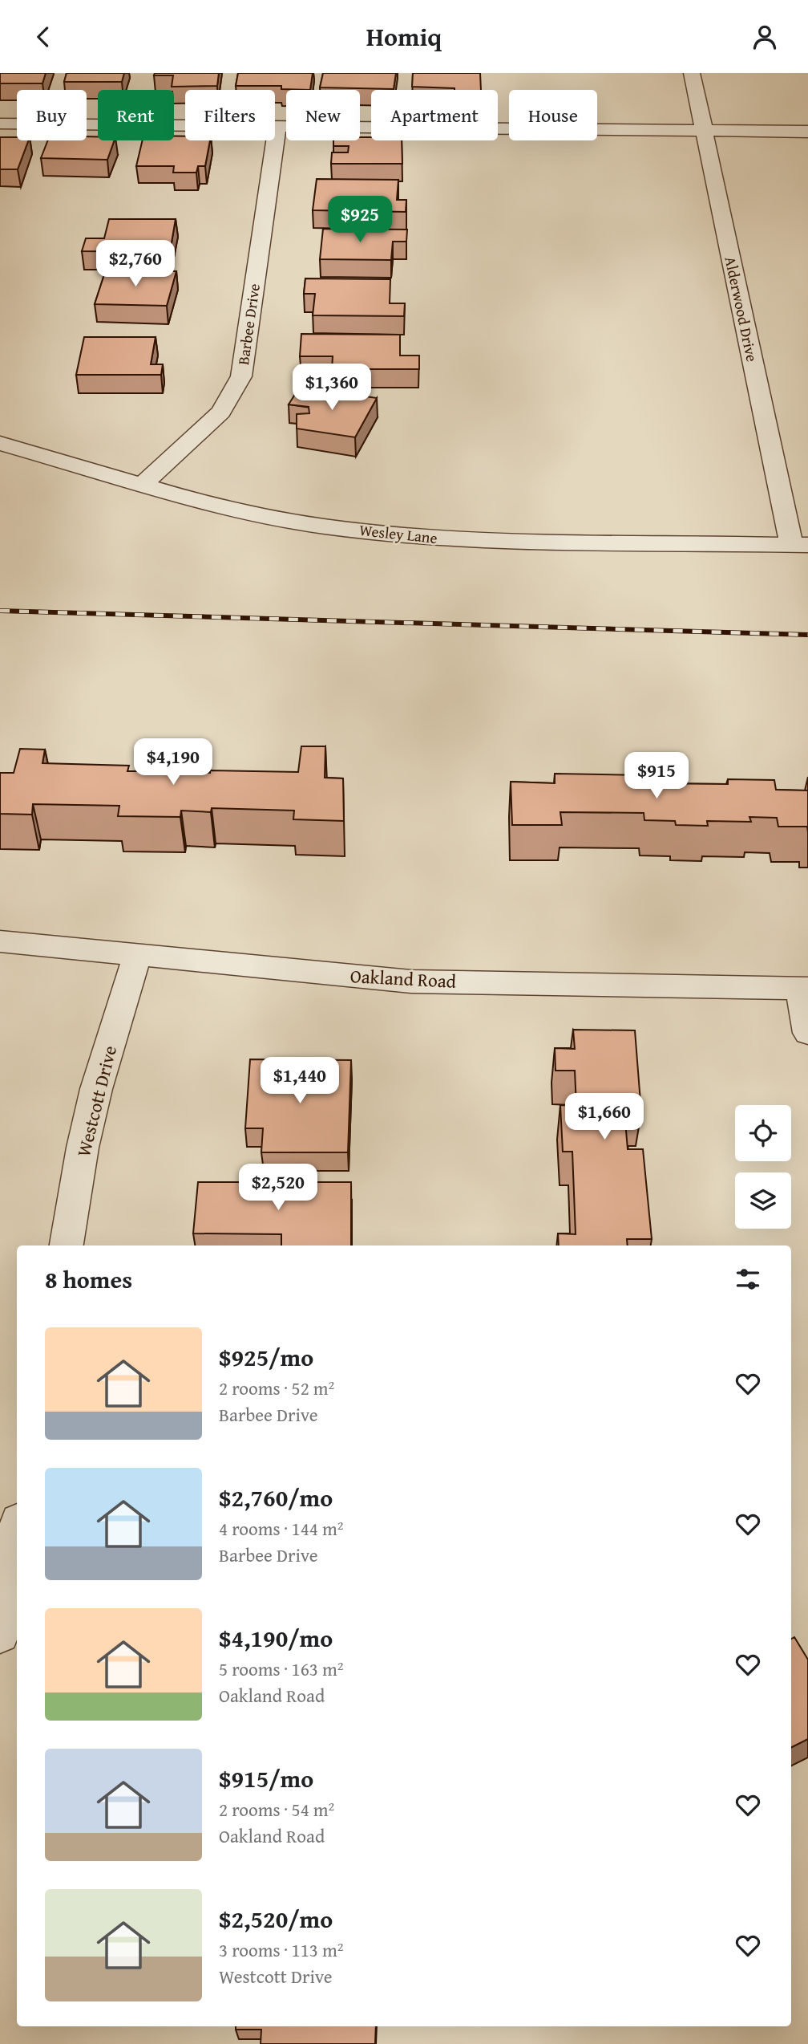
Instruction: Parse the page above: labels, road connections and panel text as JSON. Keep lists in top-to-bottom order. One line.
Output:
{"streets":{"street":["Alderwood Drive","Barbee Drive","Wesley Lane","Oakland Road","Westcott Drive"]},"crossings":[["Alderwood Drive","Wesley Lane"],["Barbee Drive","Wesley Lane"],["Oakland Road","Westcott Drive"]],"page":{"header":"Homiq","chip":["Buy","Rent","Filters","New","Apartment","House"],"price":["$925","$2,760","$1,360","$4,190","$915","$1,440","$1,660","$2,520"],"heading":"8 homes","list":[{"name":"$925/mo","note":"2 rooms · 52 m² · Barbee Drive"},{"name":"$2,760/mo","note":"4 rooms · 144 m² · Barbee Drive"},{"name":"$4,190/mo","note":"5 rooms · 163 m² · Oakland Road"},{"name":"$915/mo","note":"2 rooms · 54 m² · Oakland Road"},{"name":"$2,520/mo","note":"3 rooms · 113 m² · Westcott Drive"}]}}
